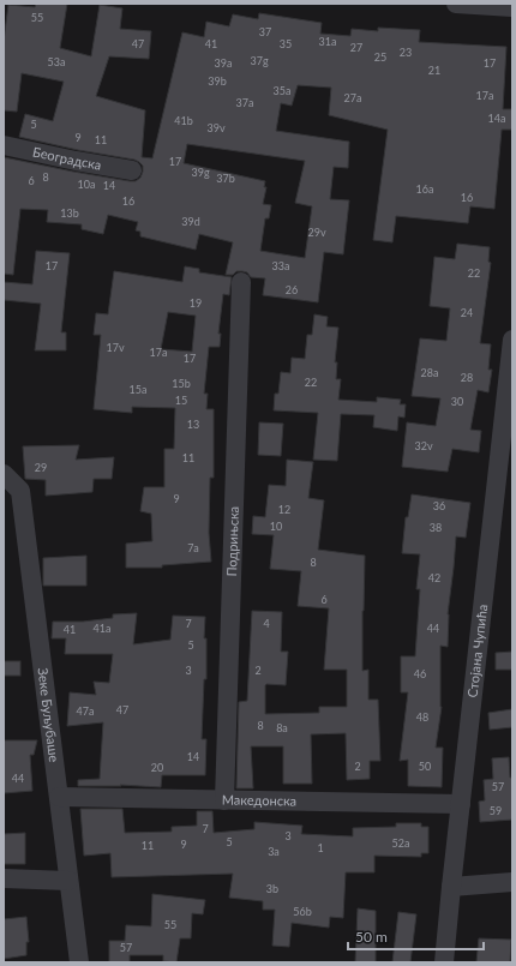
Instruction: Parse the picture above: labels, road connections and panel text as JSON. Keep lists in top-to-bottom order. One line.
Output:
{"streets":{"street":["Београдска","Подрињска","Стојана Чупића","Зеке Буљубаше","Македонска"]},"crossings":[["Подрињска","Македонска"],["Стојана Чупића","Македонска"],["Зеке Буљубаше","Македонска"]],"house_numbers":["55","37","31a","47","41","35","27","23","25","37g","53a","39a","17","21","39b","35a","17a","27a","37a","14a","41b","5","39v","9","11","17","39g","8","37b","6","10a","14","16a","16","16","13b","39d","29v","17","33a","22","26","19","24","17v","17a","17","28a","28","22","15b","15a","15","30","13","32v","11","29","9","36","12","10","38","7a","8","42","6","7","4","41a","44","41","5","3","2","46","47","47a","48","8","8a","14","2","50","20","44","57","59","7","3","5","52a","9","11","1","3a","3b","56b","55","57"],"scale_bar":"50 m"}
